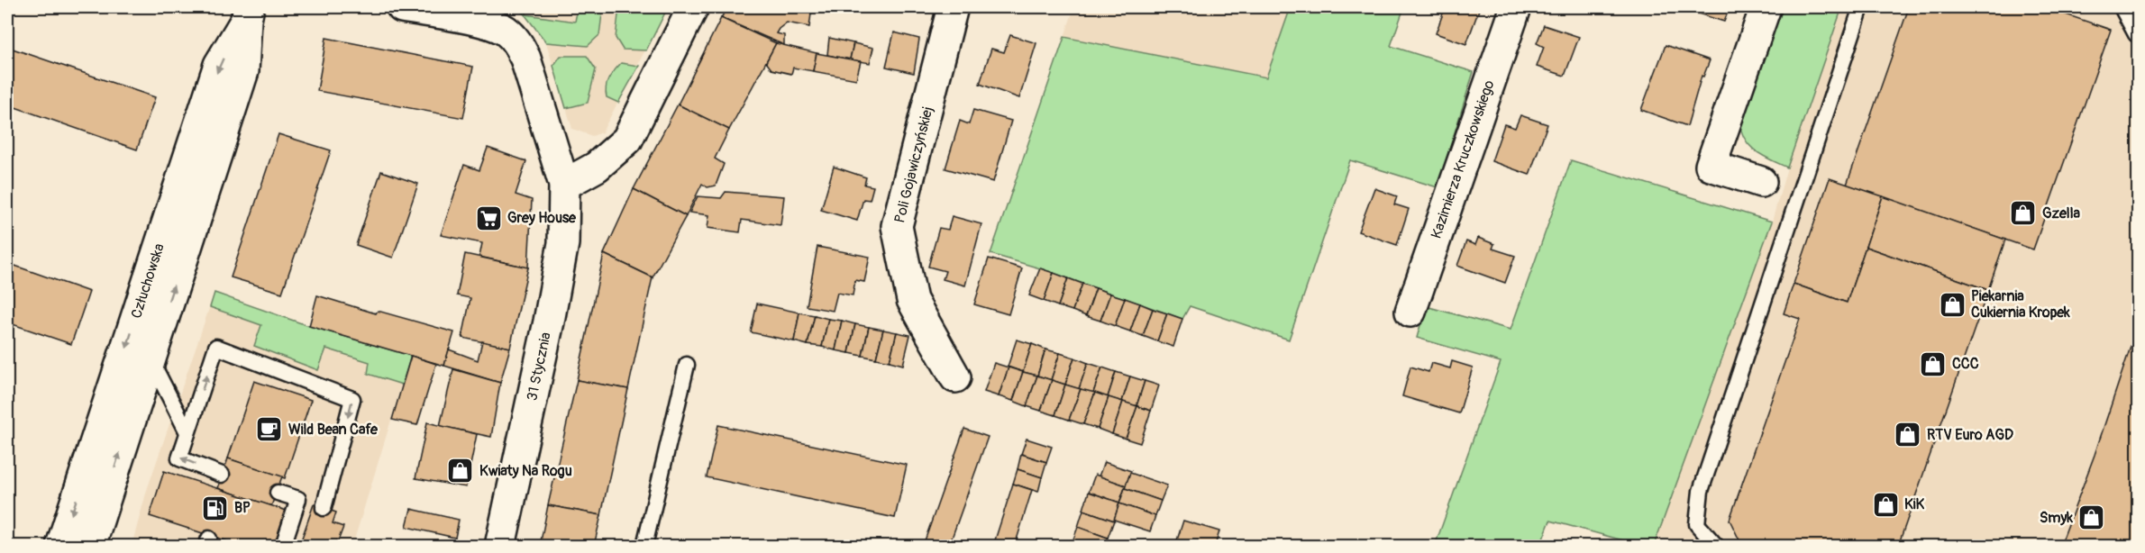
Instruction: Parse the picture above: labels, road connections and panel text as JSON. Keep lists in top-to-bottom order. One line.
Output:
{"streets":{"street":["Kazimierza Kruczkowskiego","Poli Gojawiczyńskiej","Człuchowska","31 Stycznia"]},"places":{"shop":["Gzella","Piekarnia Cukiernia Kropek","CCC","RTV Euro AGD","Kwiaty Na Rogu","KiK","Smyk"],"supermarket":["Grey House"],"cafe":["Wild Bean Cafe"],"fuel station":["BP"]}}
